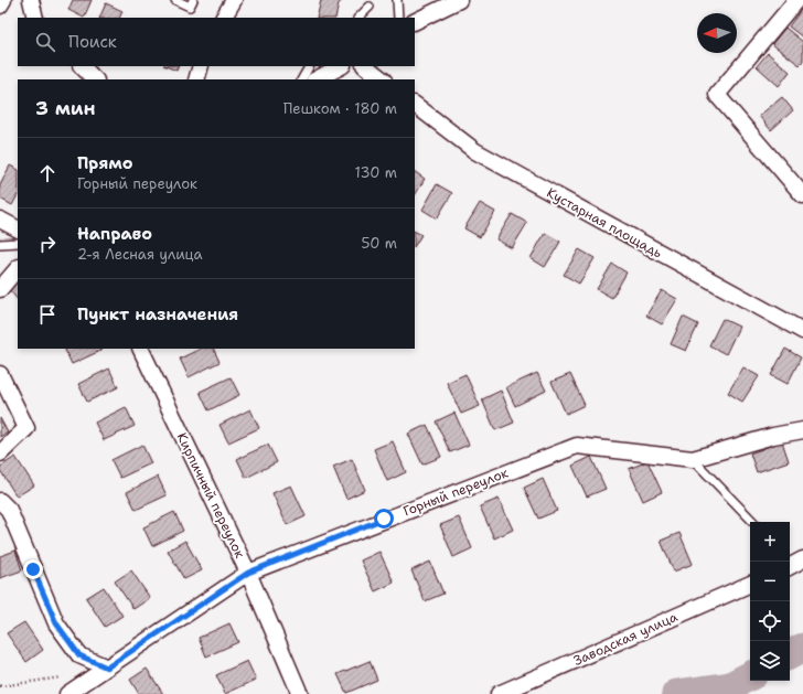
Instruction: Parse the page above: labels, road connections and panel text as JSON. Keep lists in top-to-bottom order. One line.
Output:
{"streets":{"street":["Кустарная площадь","Горный переулок","Кирпичный переулок","Заводская улица"]},"crossings":[["Горный переулок","Кирпичный переулок"]],"north":"left","page":{"search":"Поиск","heading":["3 мин","Пешком · 180 m"],"list":[["Прямо","Горный переулок","130 m"],["Направо","2-я Лесная улица","50 m"],"Пункт назначения"],"map_buttons":["+","−"]}}
